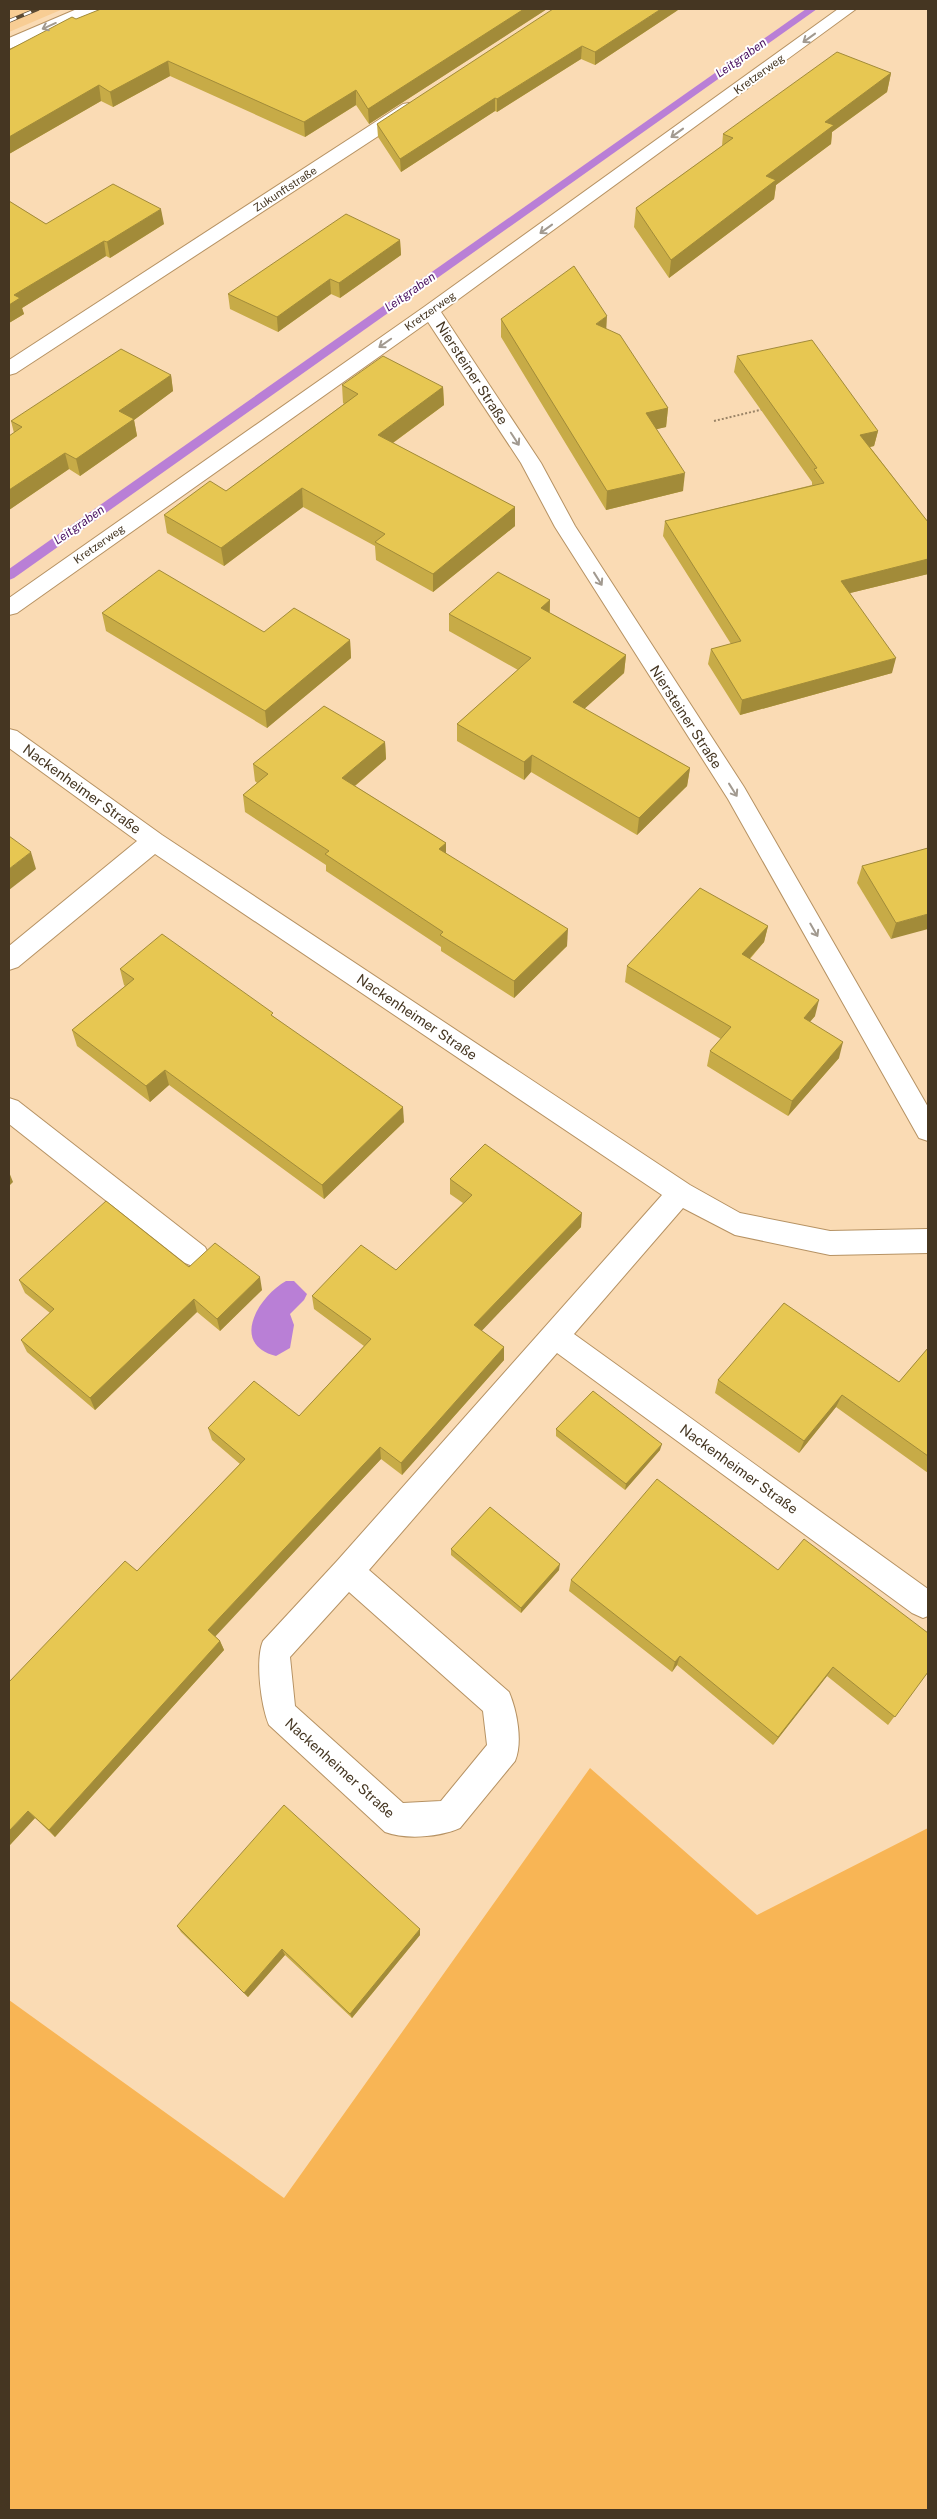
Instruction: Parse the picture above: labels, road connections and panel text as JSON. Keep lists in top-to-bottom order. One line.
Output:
{"streets":{"street":["Kretzerweg","Zukunftstraße","Niersteiner Straße","Nackenheimer Straße"]},"crossings":[["Kretzerweg","Niersteiner Straße"]],"one_way":["Kretzerweg","Niersteiner Straße"],"water":["Leitgraben"]}
